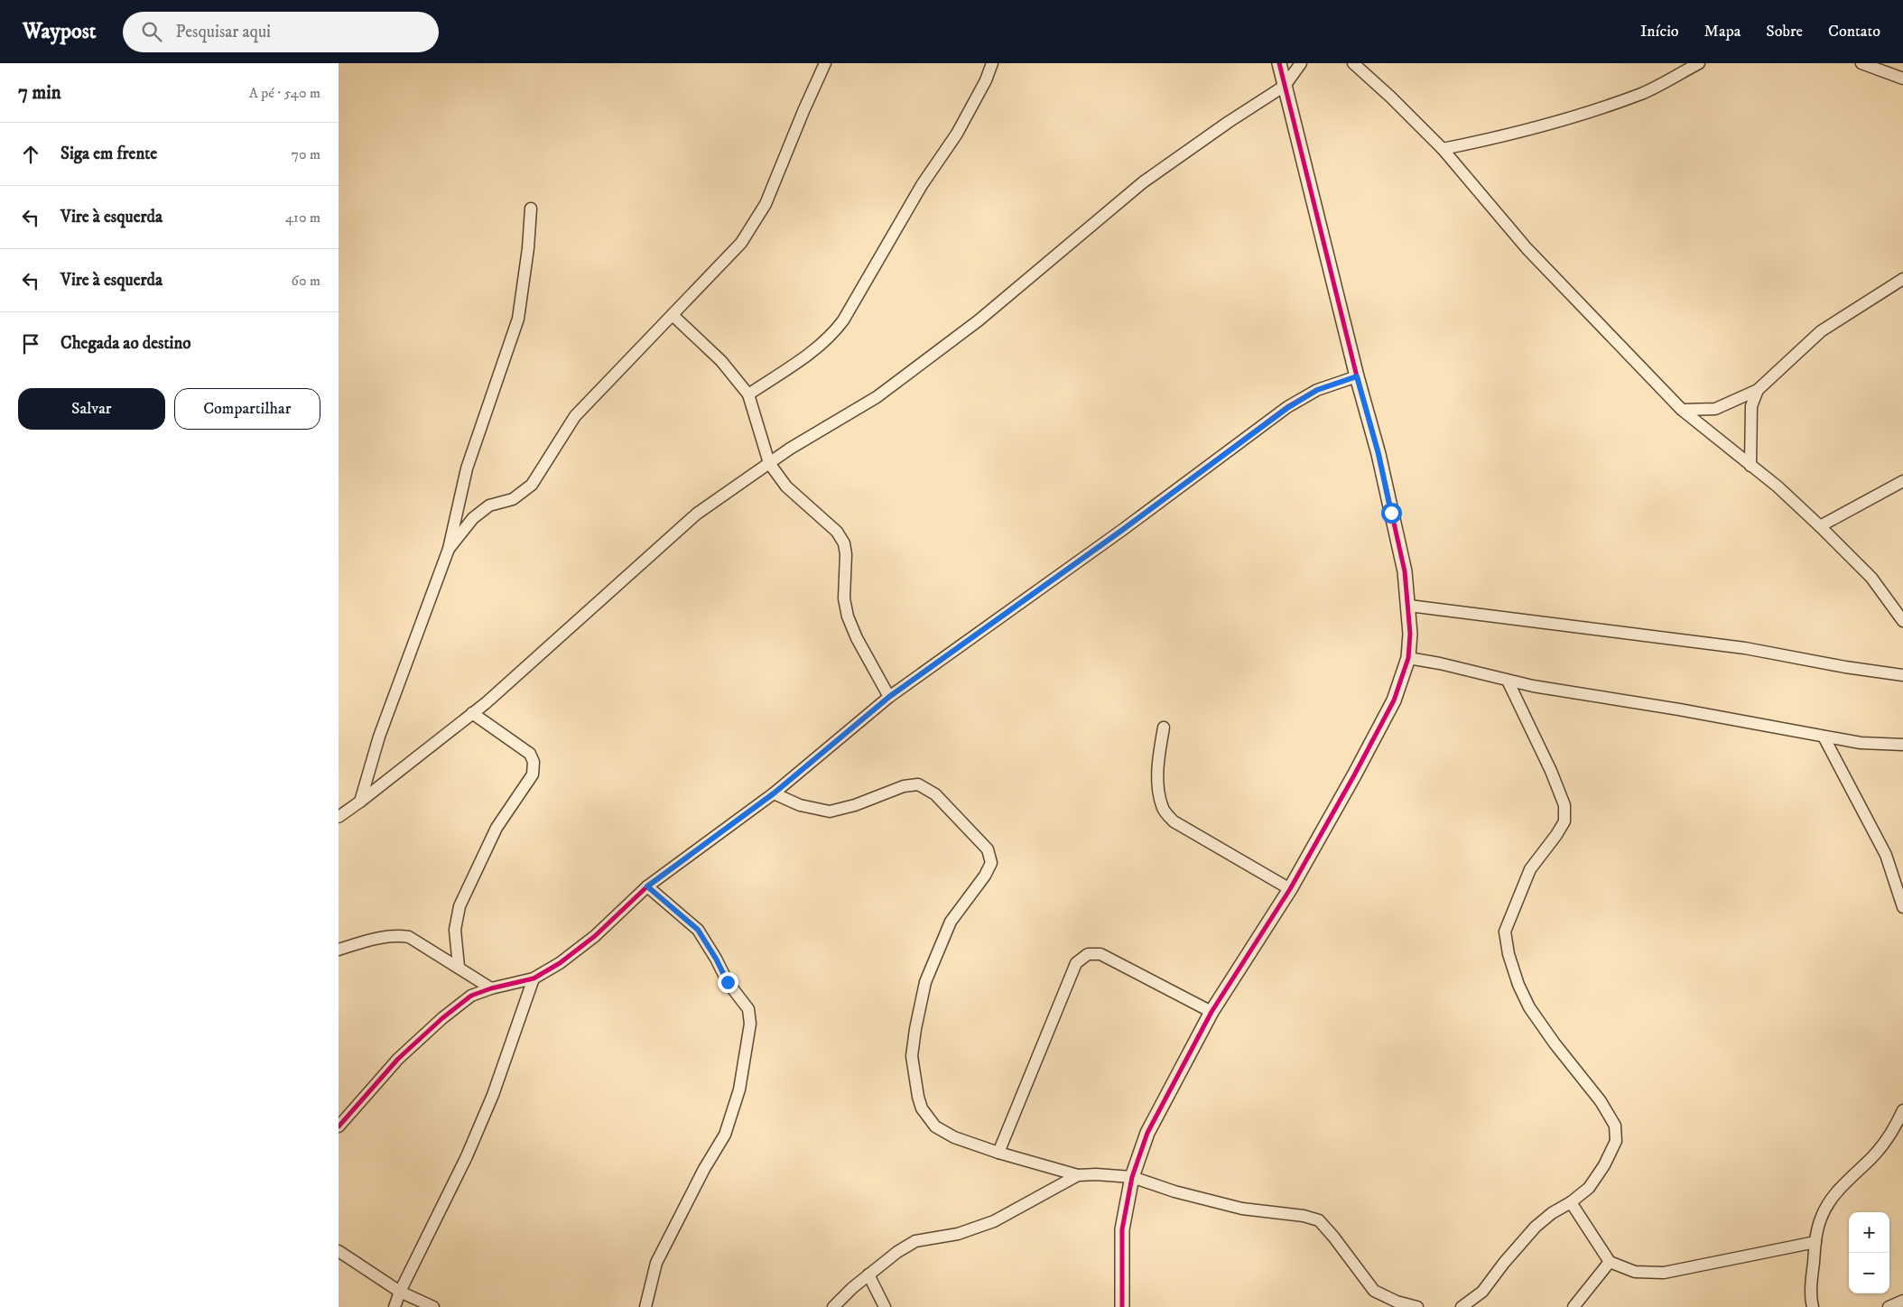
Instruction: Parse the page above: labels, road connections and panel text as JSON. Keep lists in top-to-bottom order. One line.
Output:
{"page":{"header":"Waypost","search":"Pesquisar aqui","nav":["Início","Mapa","Sobre","Contato"],"heading":["7 min","A pé · 540 m"],"list":[["Siga em frente","70 m"],["Vire à esquerda","410 m"],["Vire à esquerda","60 m"],"Chegada ao destino"],"buttons":["Salvar","Compartilhar"],"map_buttons":["+","−"]}}
